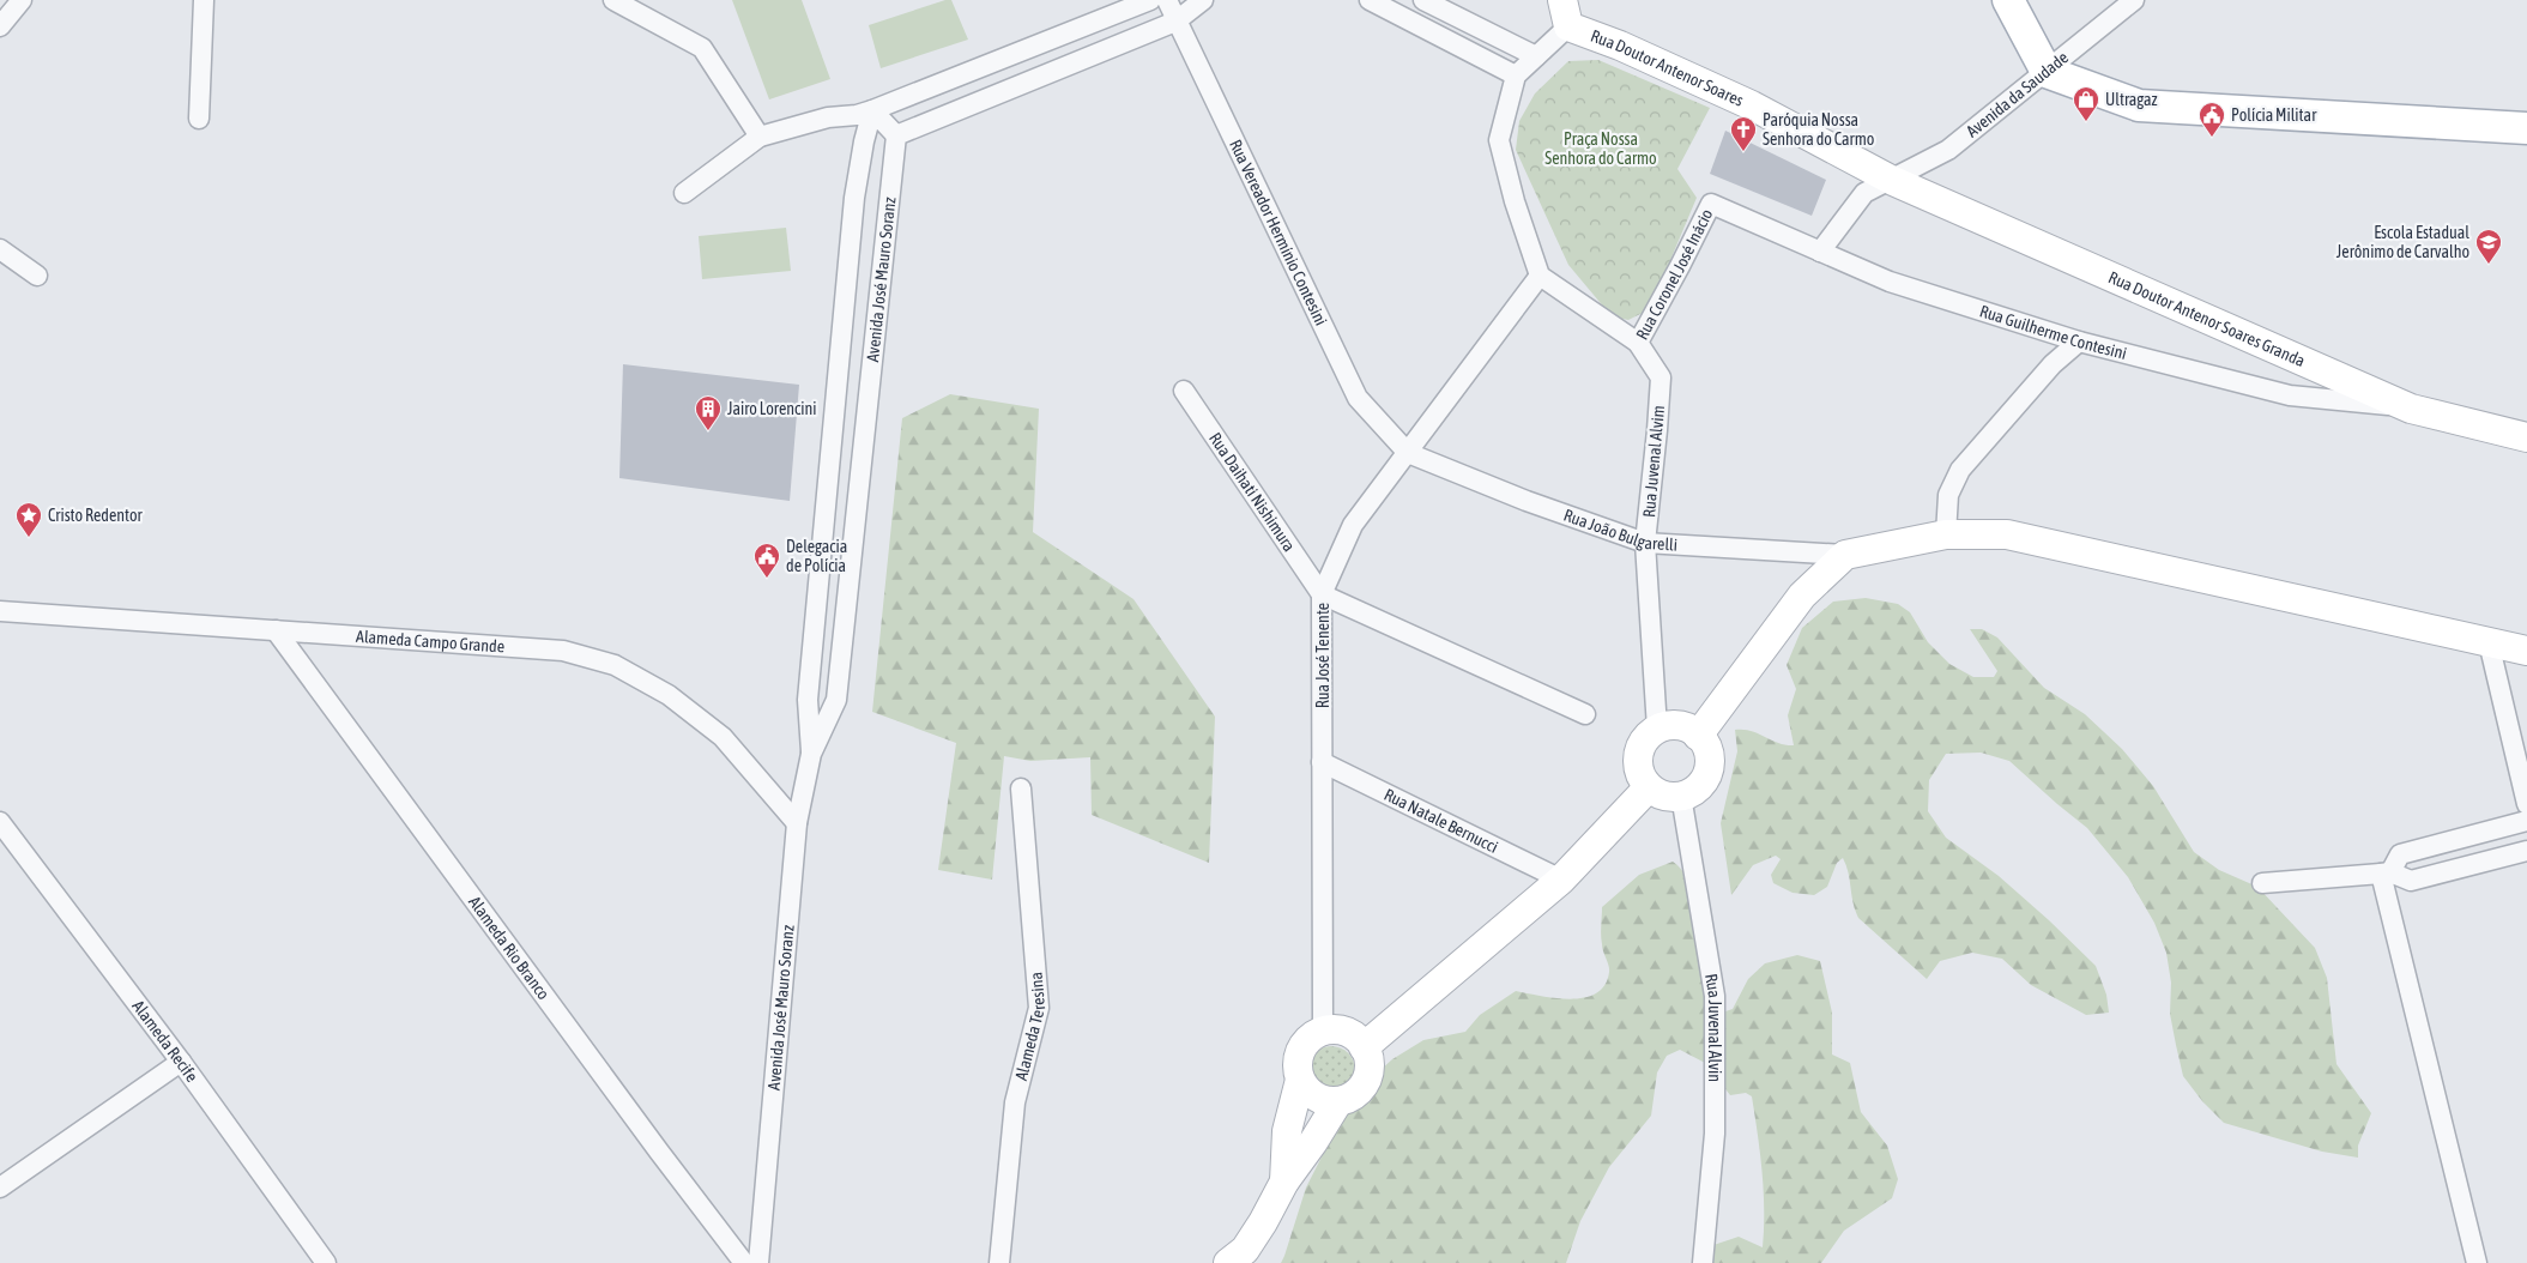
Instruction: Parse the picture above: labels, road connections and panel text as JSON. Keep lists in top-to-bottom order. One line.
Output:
{"streets":{"main road":["Rua Doutor Antenor Soares","Rua Doutor Antenor Soares Granda"],"street":["Avenida da Saudade","Rua Vereador Hermínio Contesini","Rua Coronel José Inácio","Avenida José Mauro Soranz","Rua Guilherme Contesini","Rua Juvenal Alvim","Rua Daihati Nishimura","Rua João Bulgarelli","Alameda Campo Grande","Rua José Tenente","Rua Natale Bernucci","Alameda Rio Branco","Alameda Teresina","Rua Juvenal Alvin","Alameda Recife"]},"crossings":[["Rua Doutor Antenor Soares","Avenida da Saudade"],["Rua Doutor Antenor Soares","Rua Doutor Antenor Soares Granda"],["Avenida da Saudade","Rua Doutor Antenor Soares Granda"],["Avenida da Saudade","Rua Guilherme Contesini"],["Rua Vereador Hermínio Contesini","Rua João Bulgarelli"],["Rua Vereador Hermínio Contesini","Rua José Tenente"],["Rua Coronel José Inácio","Rua Guilherme Contesini"],["Rua Coronel José Inácio","Rua Juvenal Alvim"],["Rua Coronel José Inácio","Rua José Tenente"],["Avenida José Mauro Soranz","Alameda Campo Grande"],["Rua Doutor Antenor Soares Granda","Rua Guilherme Contesini"],["Rua Juvenal Alvim","Rua João Bulgarelli"],["Rua Juvenal Alvim","Rua Juvenal Alvin"],["Rua Daihati Nishimura","Rua José Tenente"],["Rua João Bulgarelli","Rua José Tenente"],["Alameda Campo Grande","Alameda Rio Branco"],["Rua José Tenente","Rua Natale Bernucci"]],"parks":["Praça Nossa Senhora do Carmo"],"places":{"shop":["Ultragaz"],"public building":["Polícia Militar","Delegacia de Polícia"],"church":["Paróquia Nossa Senhora do Carmo"],"school or university":["Escola Estadual Jerônimo de Carvalho"],"building":["Jairo Lorencini"],"place":["Cristo Redentor"]}}
